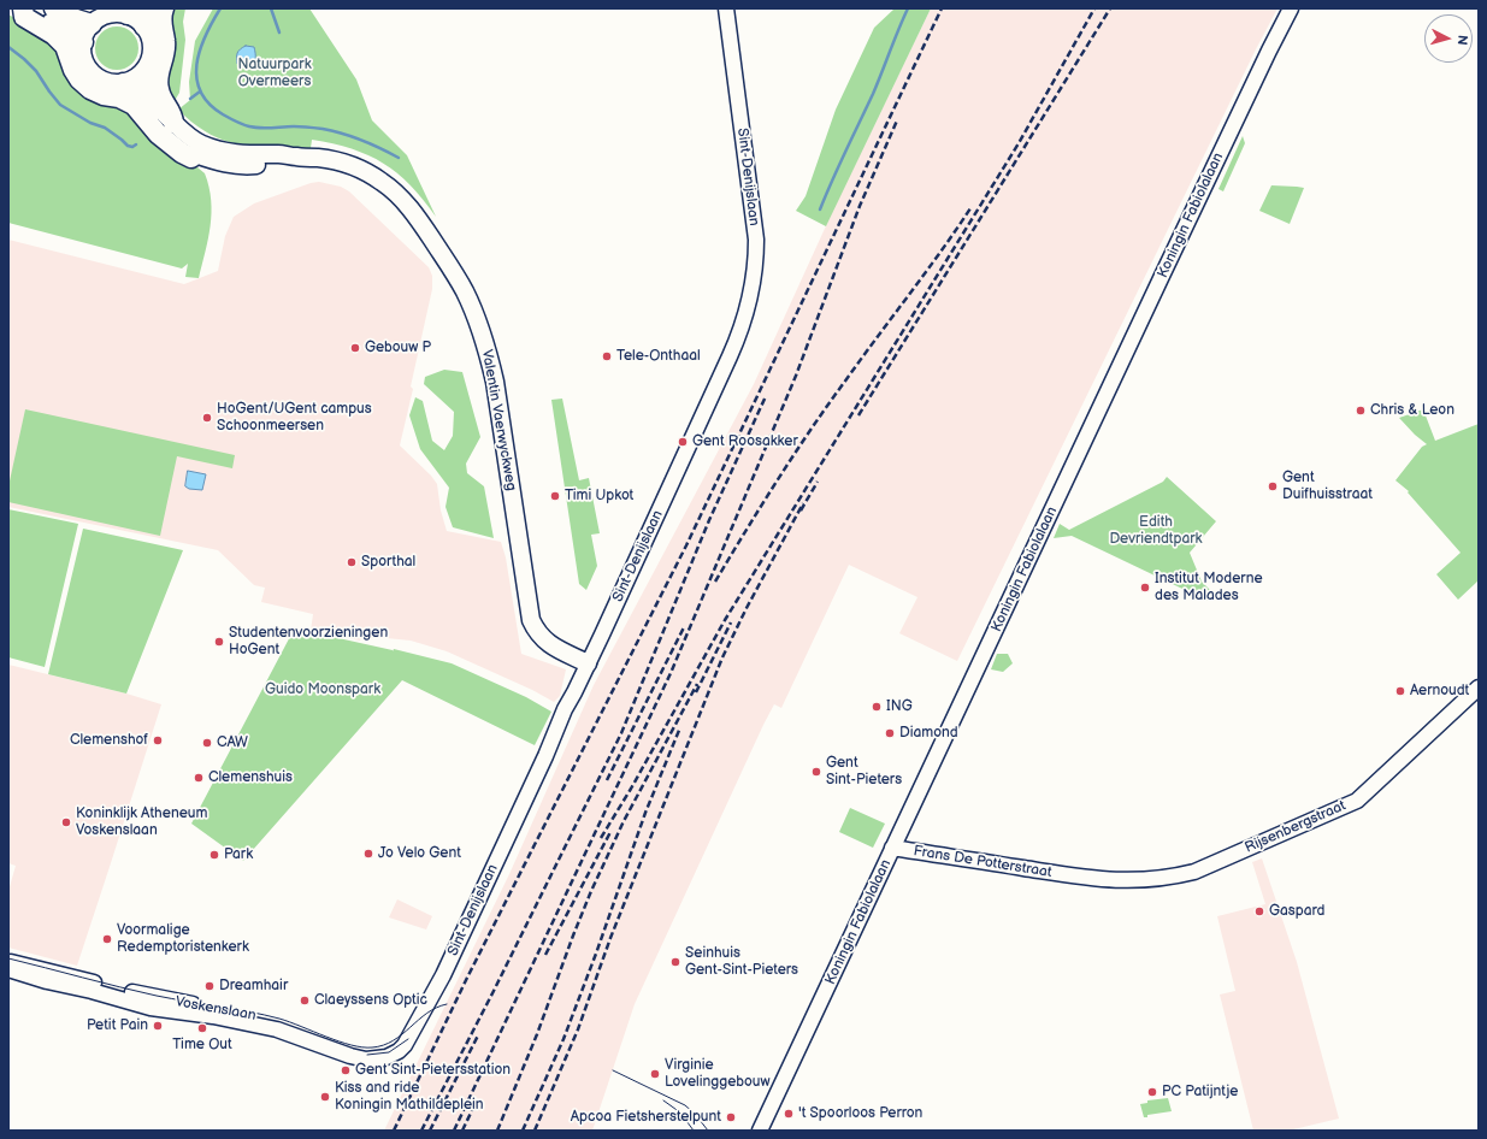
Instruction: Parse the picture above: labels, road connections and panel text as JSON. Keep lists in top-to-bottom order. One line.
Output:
{"streets":{"main road":["Valentin Vaerwyckweg"],"street":["Sint-Denijslaan","Koningin Fabiolalaan","Rijsenbergstraat","Frans De Potterstraat","Voskenslaan"]},"crossings":[["Sint-Denijslaan","Valentin Vaerwyckweg"],["Sint-Denijslaan","Voskenslaan"],["Koningin Fabiolalaan","Frans De Potterstraat"],["Rijsenbergstraat","Frans De Potterstraat"]],"parks":["Natuurpark Overmeers","Edith Devriendtpark","Guido Moonspark"],"places":["Gebouw P","Tele-Onthaal","Chris & Leon","HoGent/UGent campus Schoonmeersen","Gent Roosakker","Gent Duifhuisstraat","Timi Upkot","Sporthal","Institut Moderne des Malades","Studentenvoorzieningen HoGent","Aernoudt","ING","Diamond","Clemenshof","CAW","Gent Sint-Pieters","Clemenshuis","Koninklijk Atheneum Voskenslaan","Jo Velo Gent","Park","Gaspard","Voormalige Redemptoristenkerk","Seinhuis Gent-Sint-Pieters","Dreamhair","Claeyssens Optic","Petit Pain","Time Out","Gent Sint-Pietersstation","Virginie Lovelinggebouw","PC Patijntje","Kiss and ride Koningin Mathildeplein","'t Spoorloos Perron","Apcoa Fietsherstelpunt"],"north":"right"}
